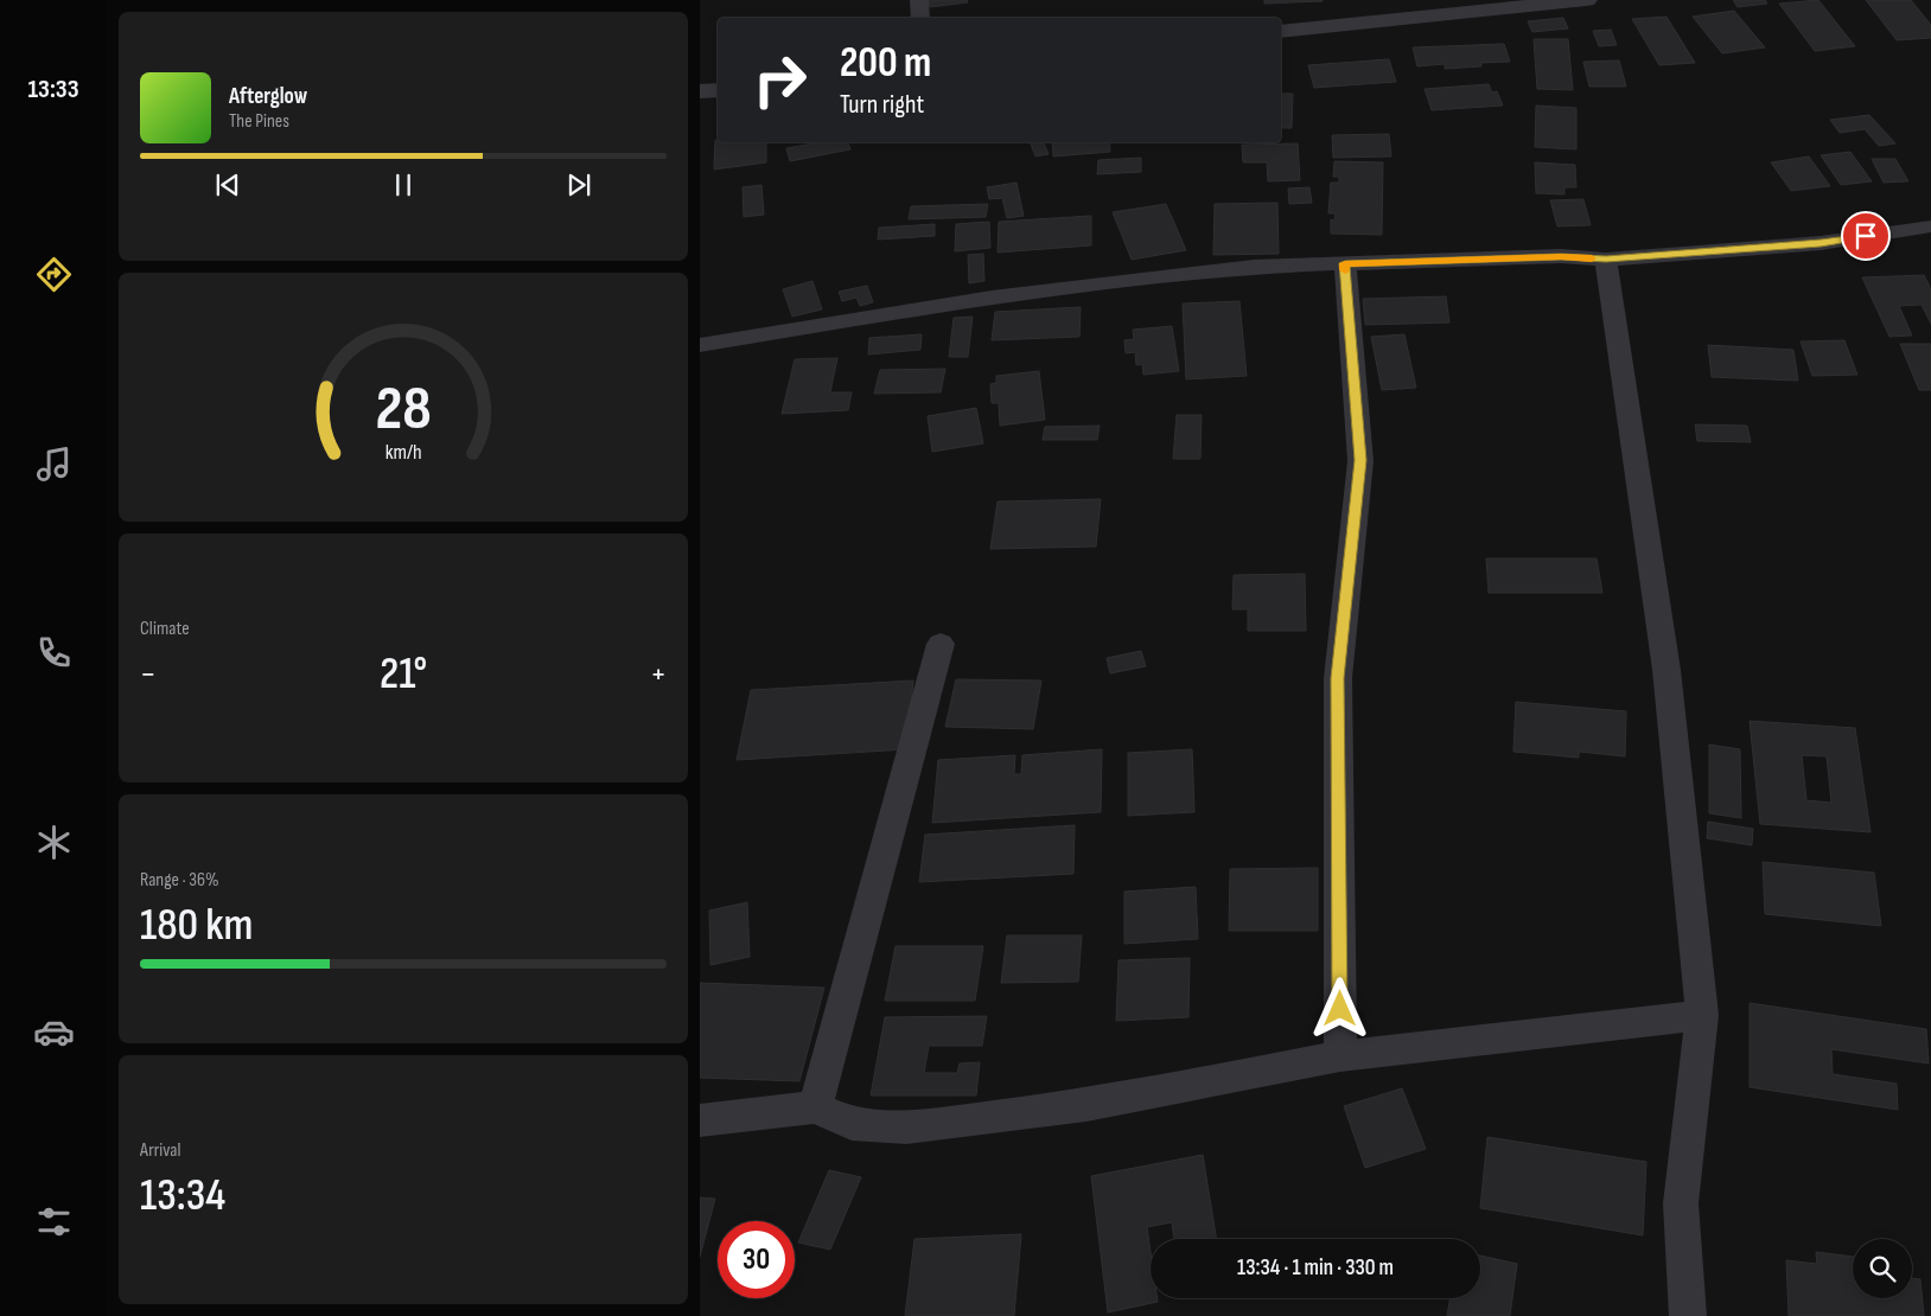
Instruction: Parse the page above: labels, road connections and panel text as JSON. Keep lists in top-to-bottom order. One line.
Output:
{"page":{"tabs":"13:33","turn":["200 m","Turn right"],"song":["Afterglow","The Pines"],"tile":["Climate",["Range · 36%","180 km"],["Arrival","13:34"]],"heat":["−","21°","+"],"limit":"30","trip":"13:34 · 1 min · 330 m","gauge":["28","km/h"]}}
